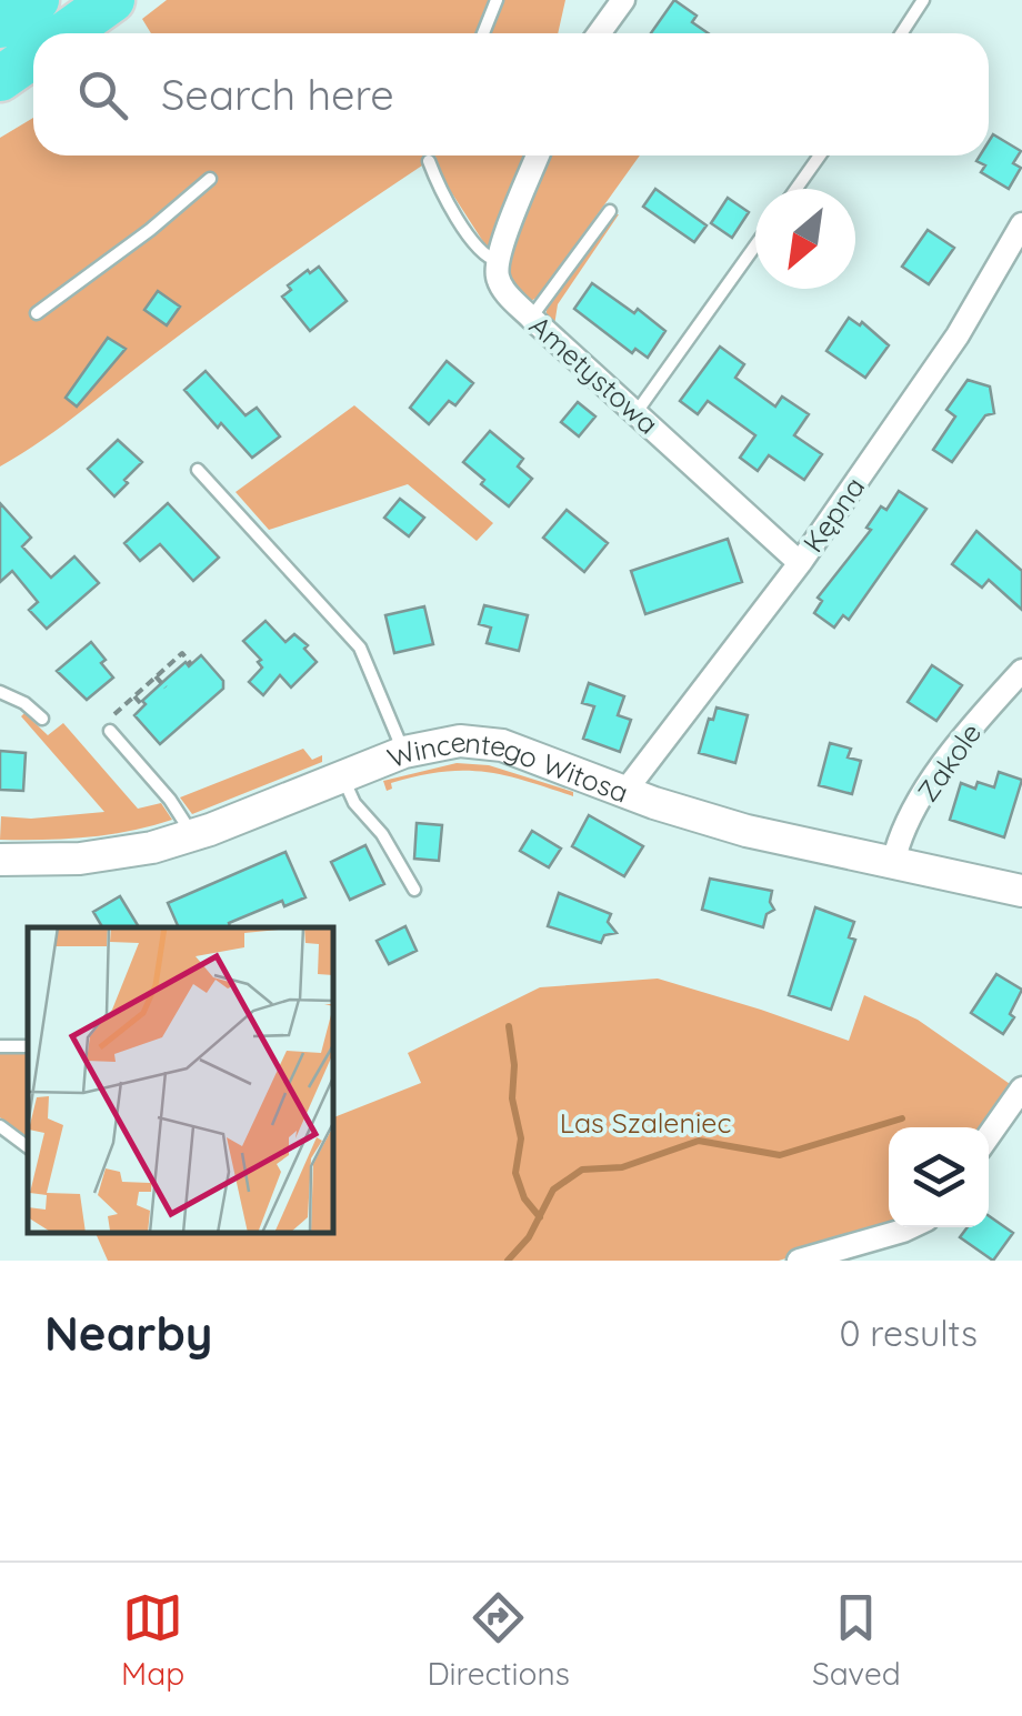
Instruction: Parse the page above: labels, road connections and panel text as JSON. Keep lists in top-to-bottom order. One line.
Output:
{"streets":{"street":["Ametystowa","Kępna","Zakole","Wincentego Witosa"]},"crossings":[["Ametystowa","Kępna"],["Kępna","Wincentego Witosa"],["Zakole","Wincentego Witosa"]],"parks":["Las Szaleniec"],"north":"bottom left","page":{"search":"Search here","heading":["Nearby","0 results"],"nav":["Map","Directions","Saved"]}}
